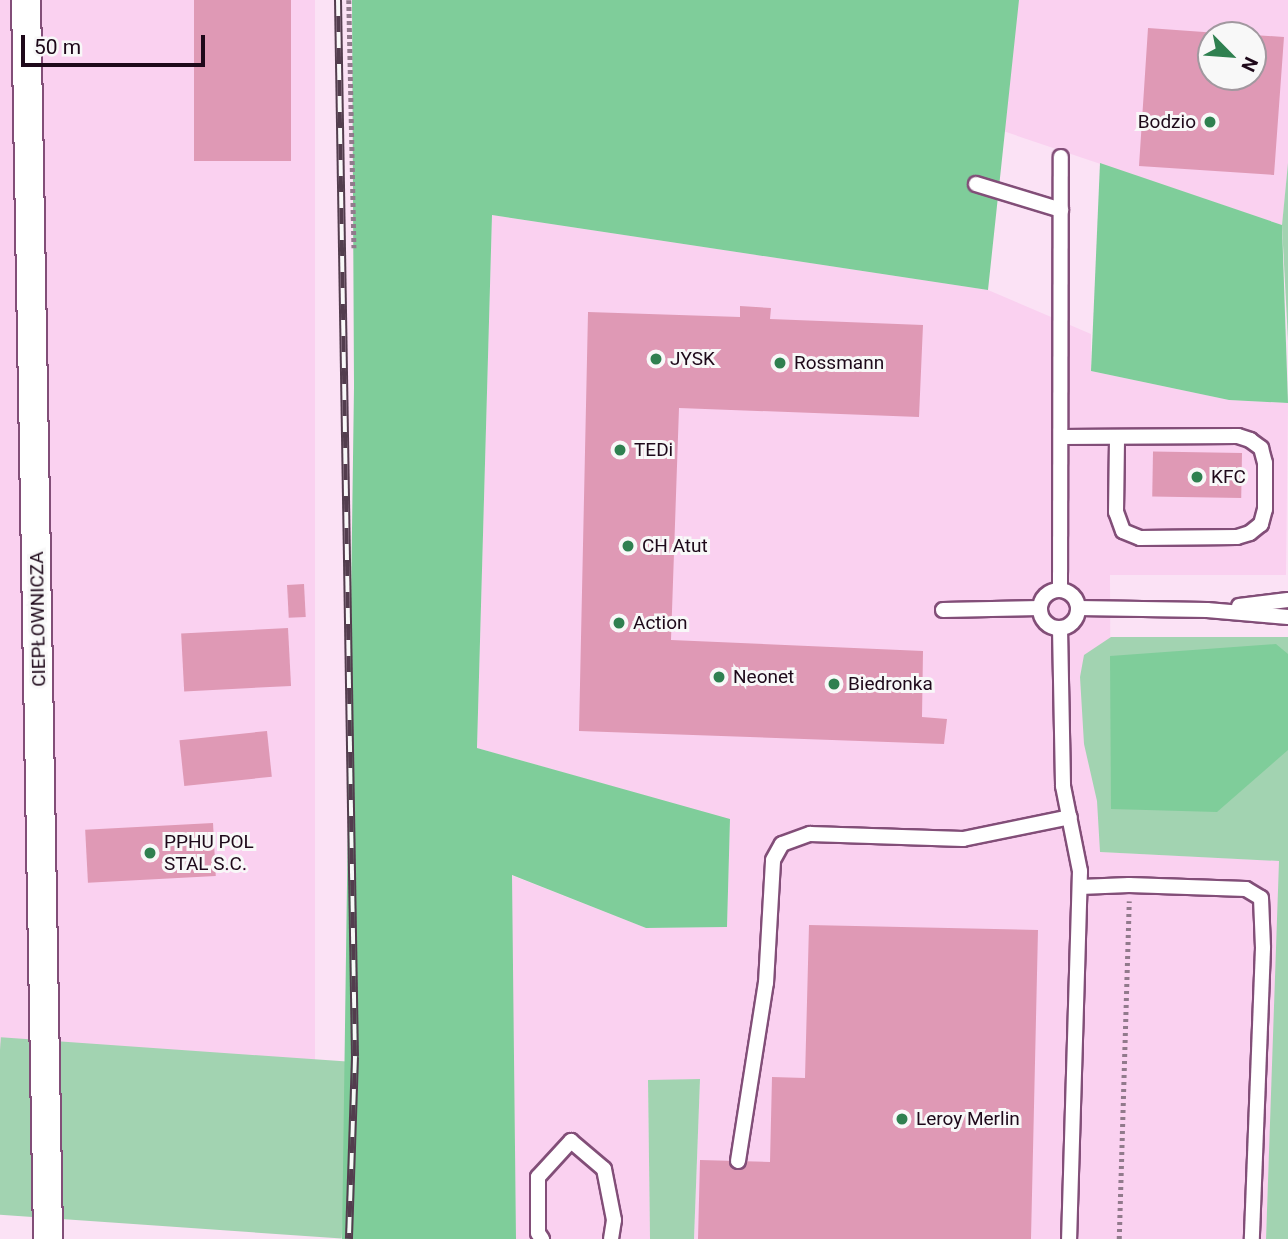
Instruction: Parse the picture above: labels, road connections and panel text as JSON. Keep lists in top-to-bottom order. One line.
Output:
{"streets":{"street":["CIEPŁOWNICZA"]},"places":["Bodzio","JYSK","Rossmann","TEDi","KFC","CH Atut","Action","Neonet","Biedronka","PPHU POL STAL S.C.","Leroy Merlin"],"scale_bar":"50 m","north":"bottom right"}
